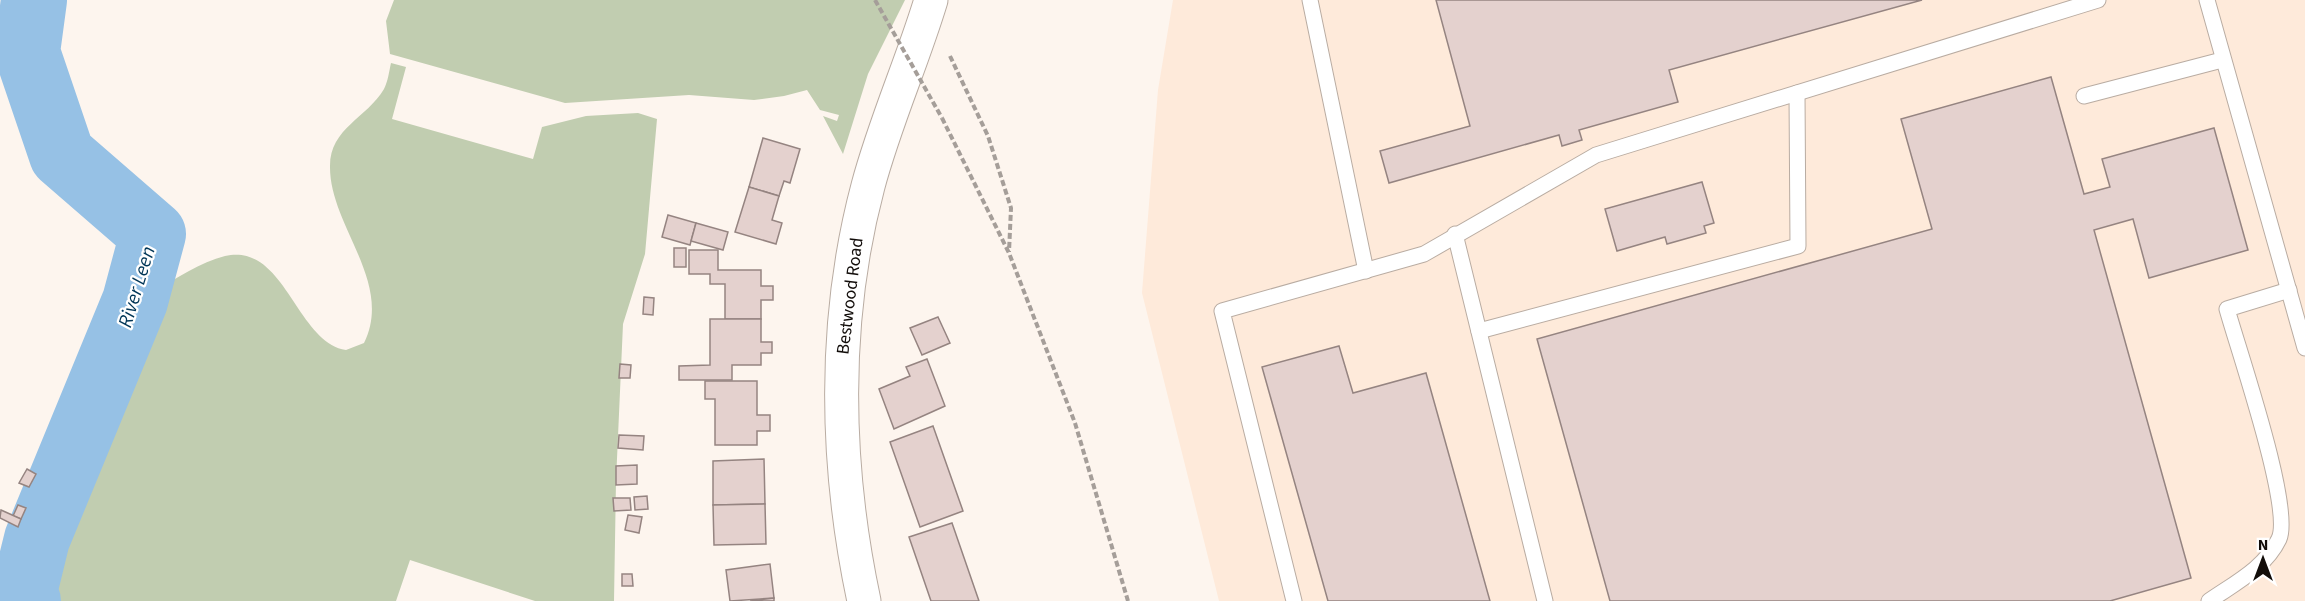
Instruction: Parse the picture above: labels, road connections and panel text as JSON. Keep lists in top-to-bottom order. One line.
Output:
{"streets":{"main road":["Bestwood Road"]},"water":["River Leen"],"north":"top"}
